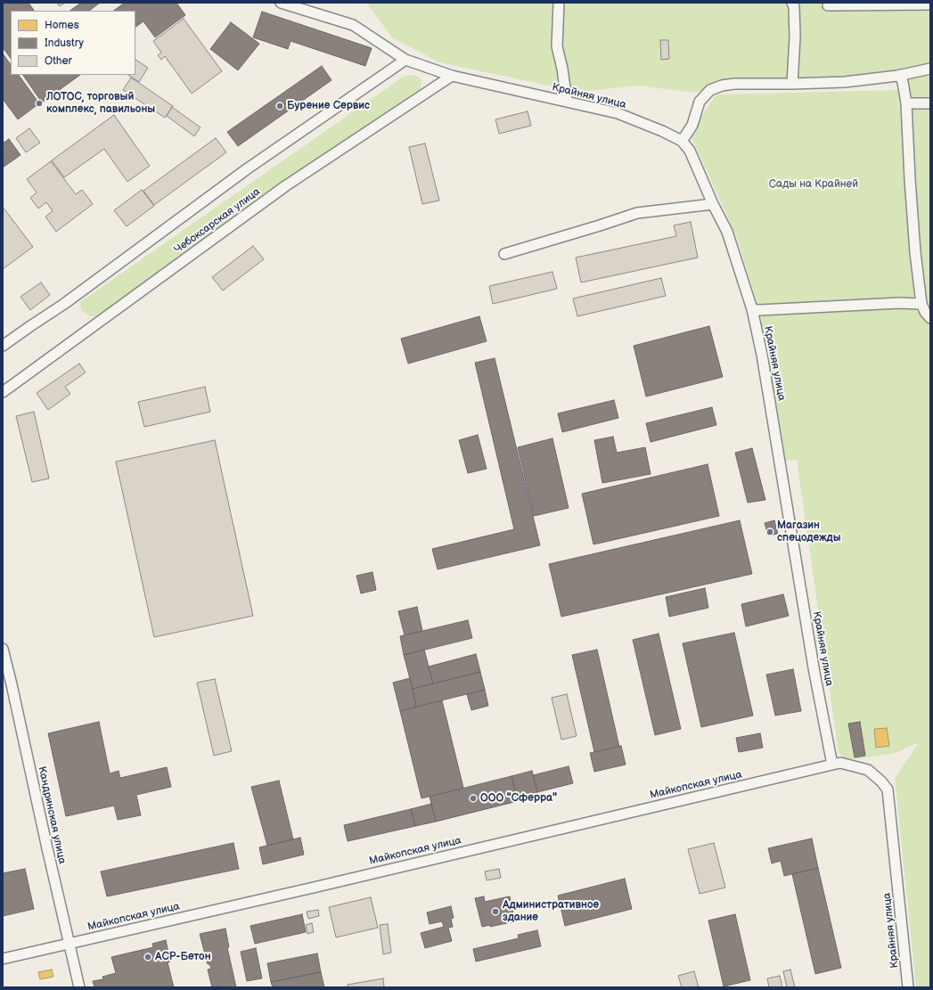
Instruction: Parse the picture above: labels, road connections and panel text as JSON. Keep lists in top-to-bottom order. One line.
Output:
{"streets":{"street":["Крайняя улица","Чебоксарская улица","Майкопская улица","Кандринская улица"]},"crossings":[["Крайняя улица","Чебоксарская улица"],["Крайняя улица","Майкопская улица"],["Майкопская улица","Кандринская улица"]],"parks":["Сады на Крайней"],"places":["ЛОТОС, торговый комплекс, павильоны","Бурение Сервис","Магазин спецодежды","ООО \"Сферра\"","Административное здание","АСР-Бетон"],"legend":["Homes","Industry","Other"]}
